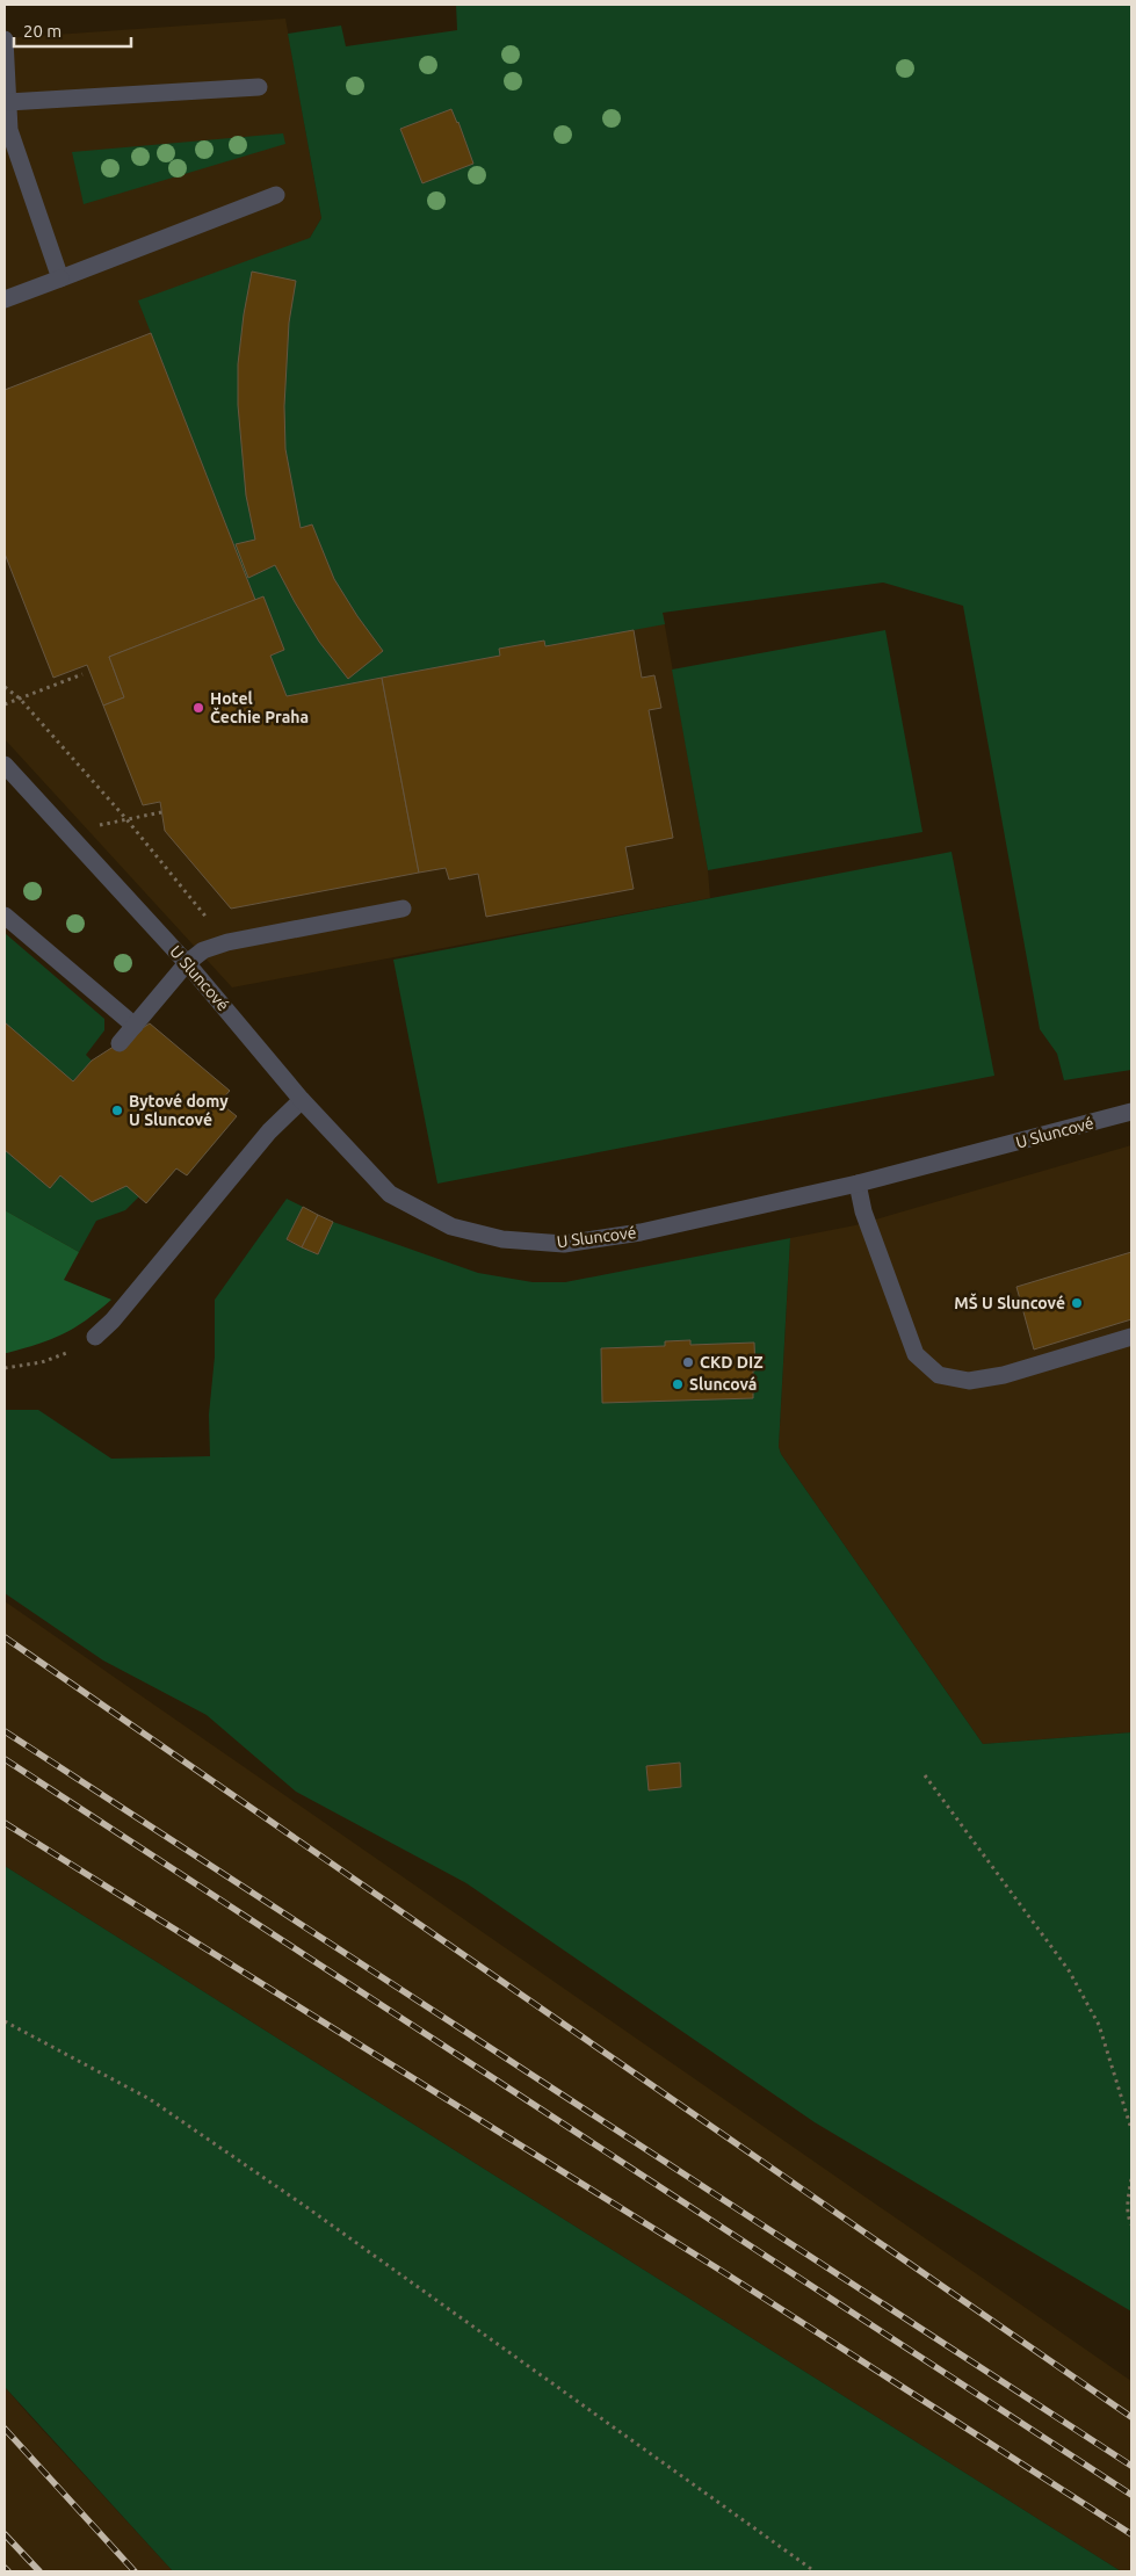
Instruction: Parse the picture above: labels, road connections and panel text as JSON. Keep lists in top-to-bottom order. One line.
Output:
{"streets":{"street":["U Sluncové"]},"places":["Hotel Čechie Praha","Bytové domy U Sluncové","MŠ U Sluncové","CKD DIZ","Sluncová"],"scale_bar":"20 m"}
